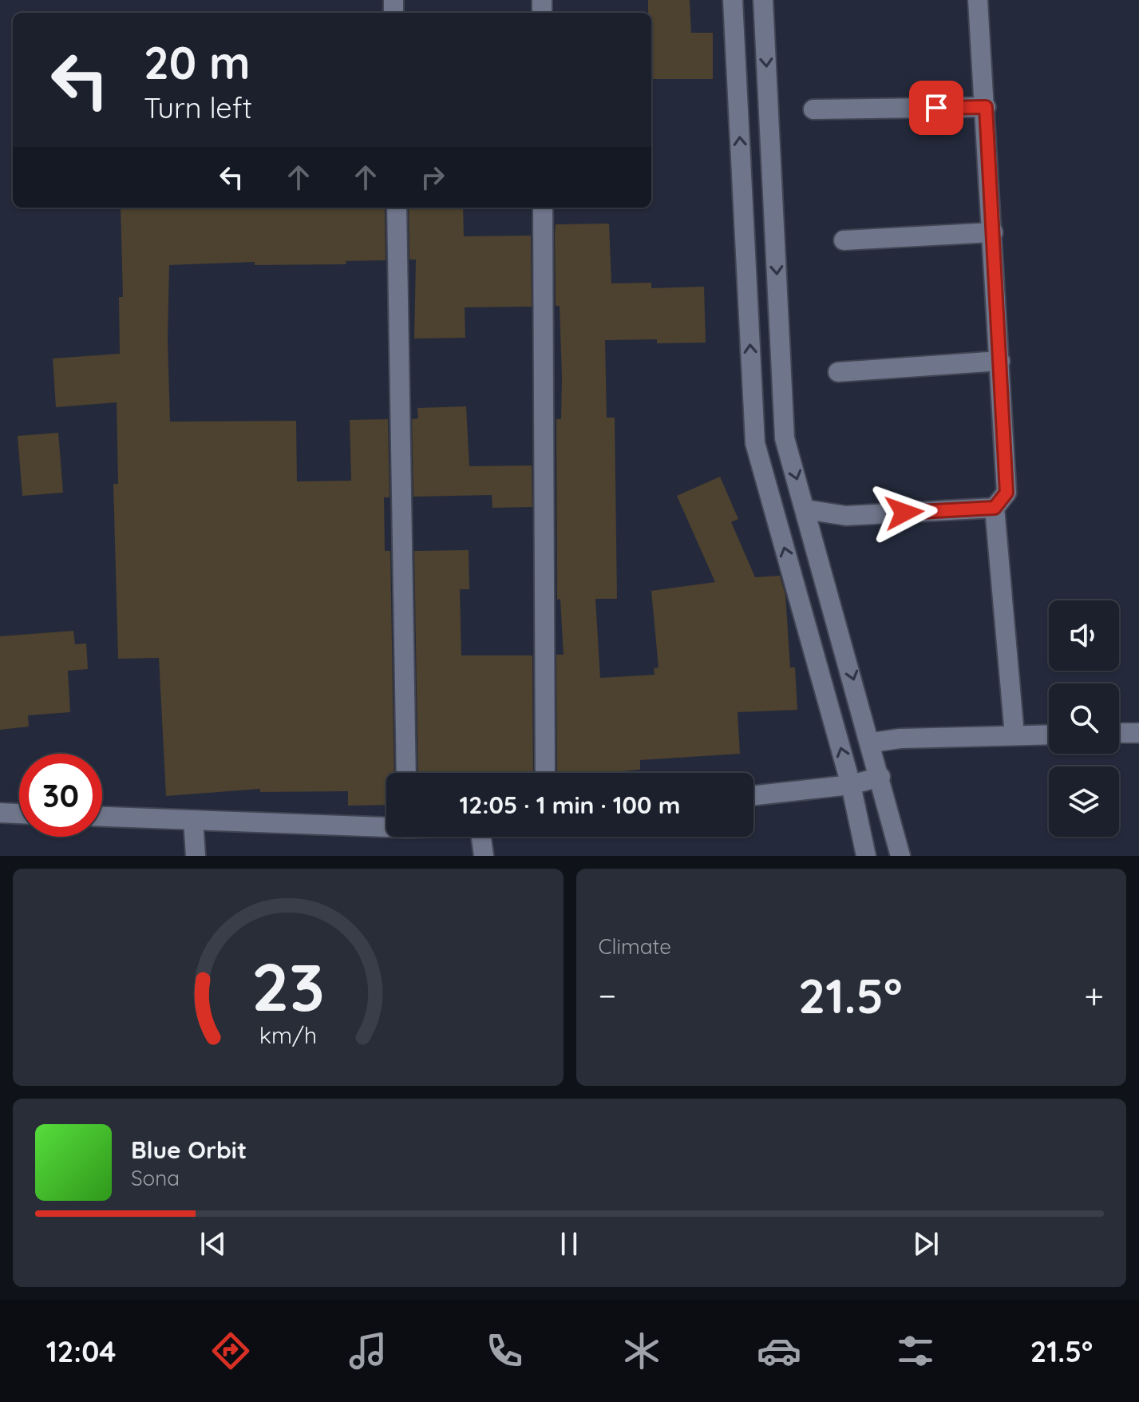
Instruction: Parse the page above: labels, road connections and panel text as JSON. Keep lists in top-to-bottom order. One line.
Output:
{"page":{"turn":["20 m","Turn left"],"limit":"30","trip":"12:05 · 1 min · 100 m","tile":"Climate","heat":["−","21.5°","+"],"song":["Blue Orbit","Sona"],"tabs":["12:04","21.5°"],"gauge":["23","km/h"]}}
